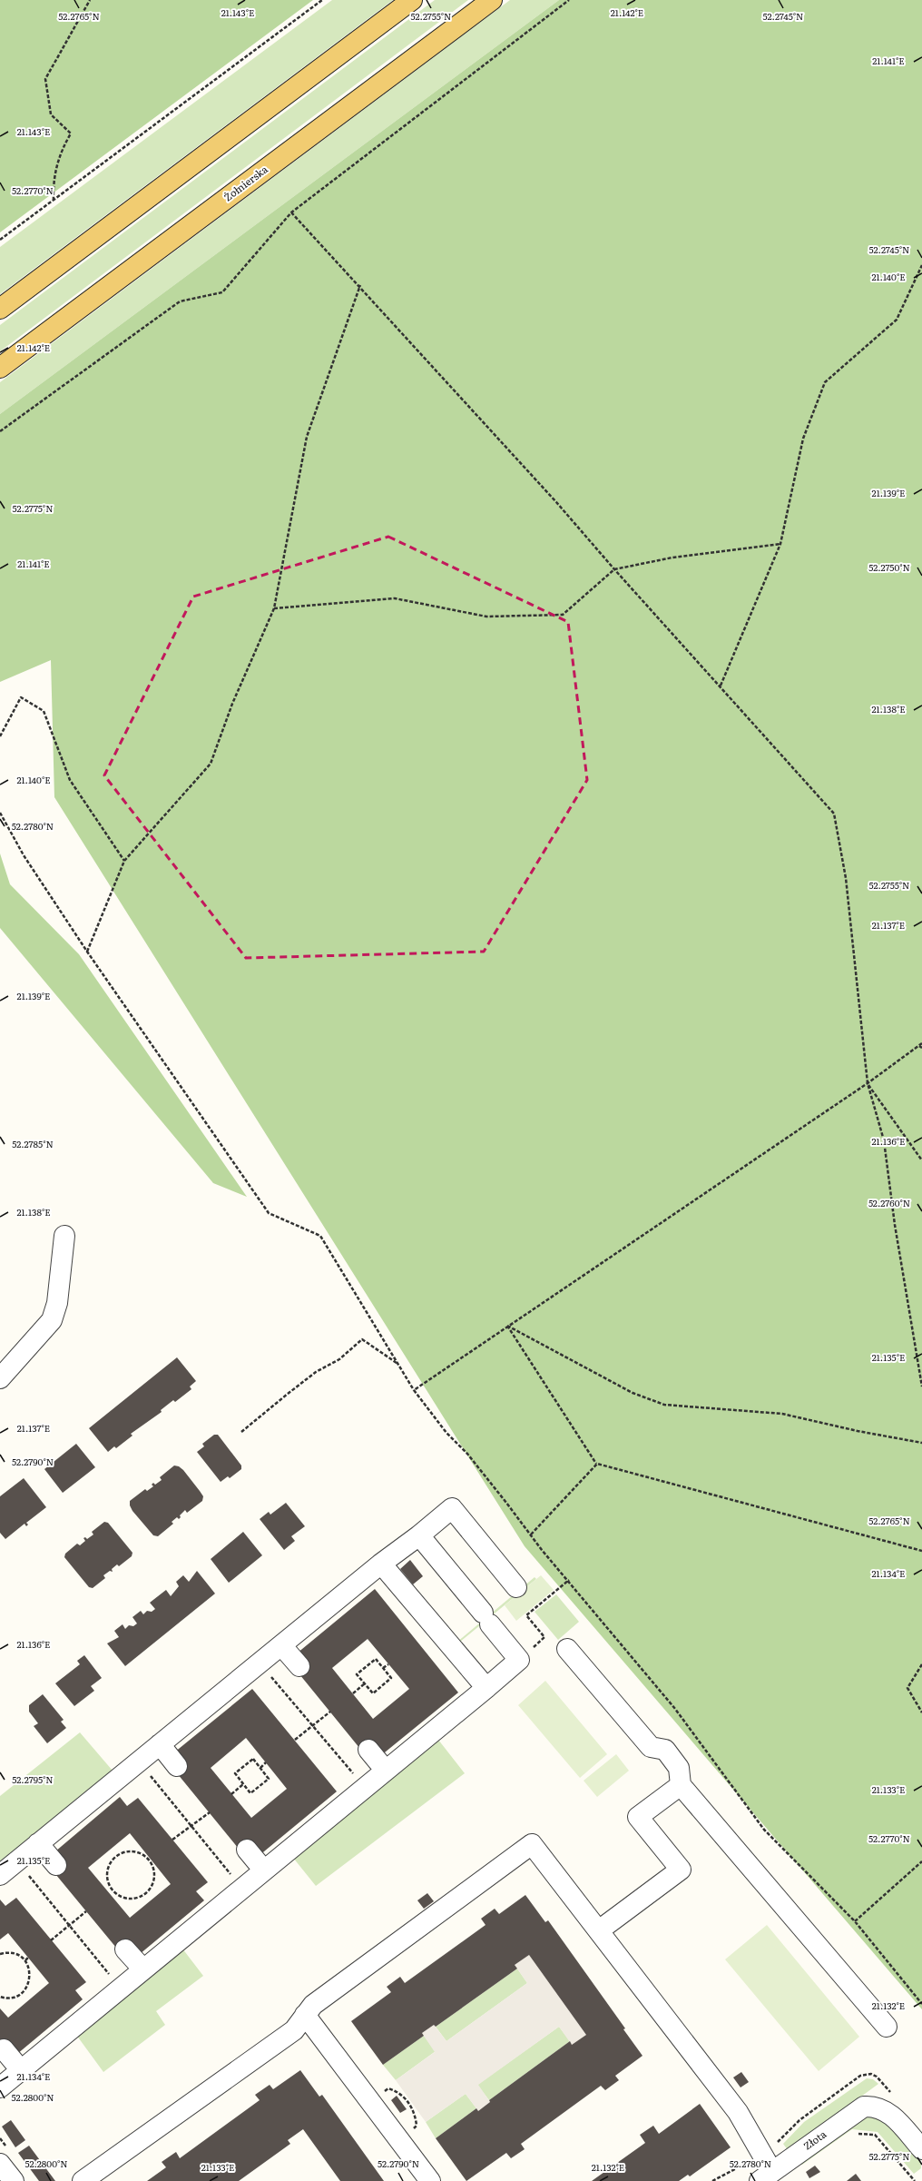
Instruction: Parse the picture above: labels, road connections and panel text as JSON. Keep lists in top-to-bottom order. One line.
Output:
{"streets":{"main road":["Żołnierska"],"street":["Złota"]},"coordinates":["21.143°E","21.142°E","52.2765°N","52.2755°N","52.2745°N","21.141°E","52.2770°N","21.140°E","21.139°E","52.2775°N","52.2750°N","21.138°E","52.2780°N","21.137°E","21.136°E","52.2785°N","52.2760°N","21.135°E","52.2790°N","21.134°E","52.2795°N","21.133°E","21.132°E","52.2800°N"]}
